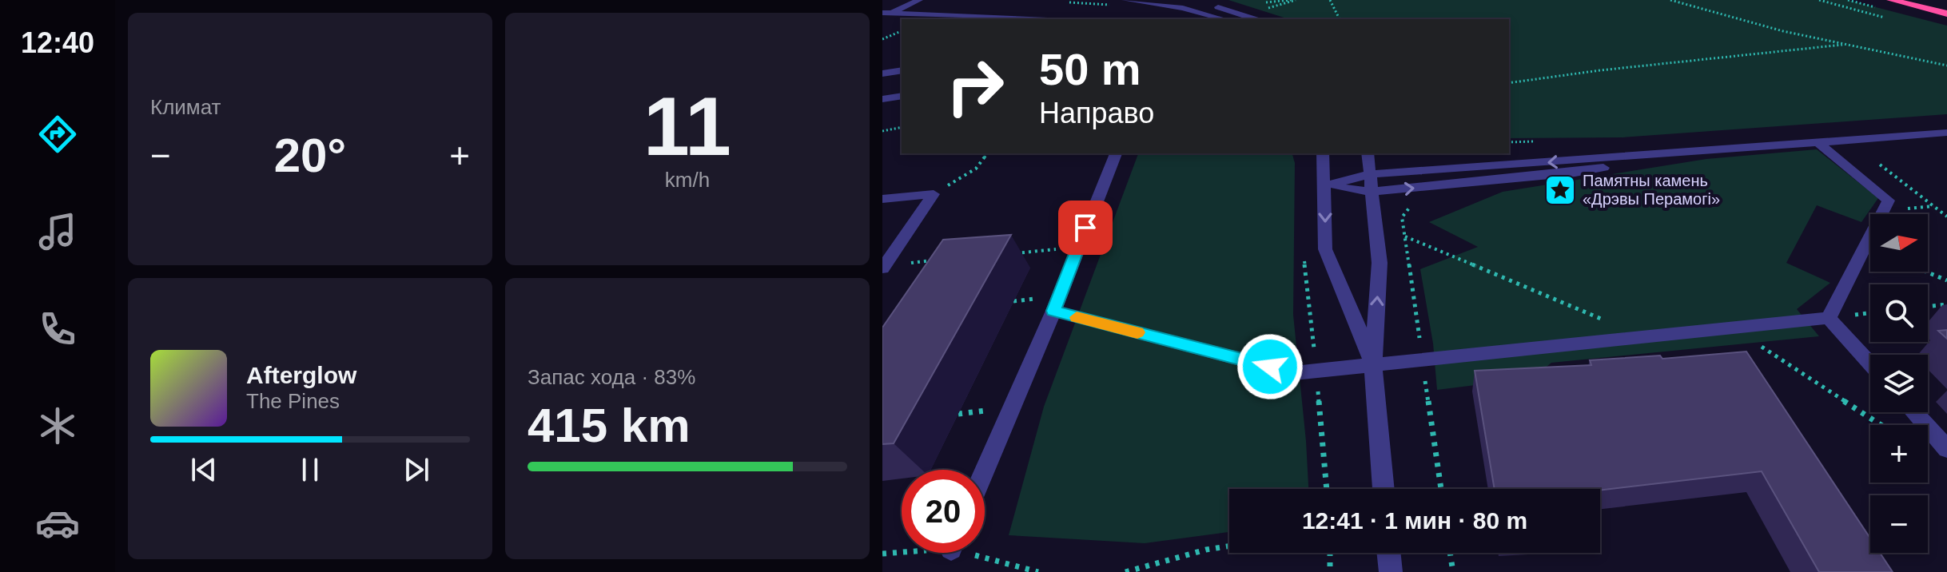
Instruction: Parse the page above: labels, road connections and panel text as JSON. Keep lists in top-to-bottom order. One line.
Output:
{"places":{"place":["Памятны камень «Дрэвы Перамогі»"]},"north":"right","page":{"tabs":"12:40","tile":["Климат",["11","km/h"],["Запас хода · 83%","415 km"]],"turn":["50 m","Направо"],"heat":["−","20°","+"],"map_buttons":["+","−"],"song":["Afterglow","The Pines"],"limit":"20","trip":"12:41 · 1 мин · 80 m"}}
